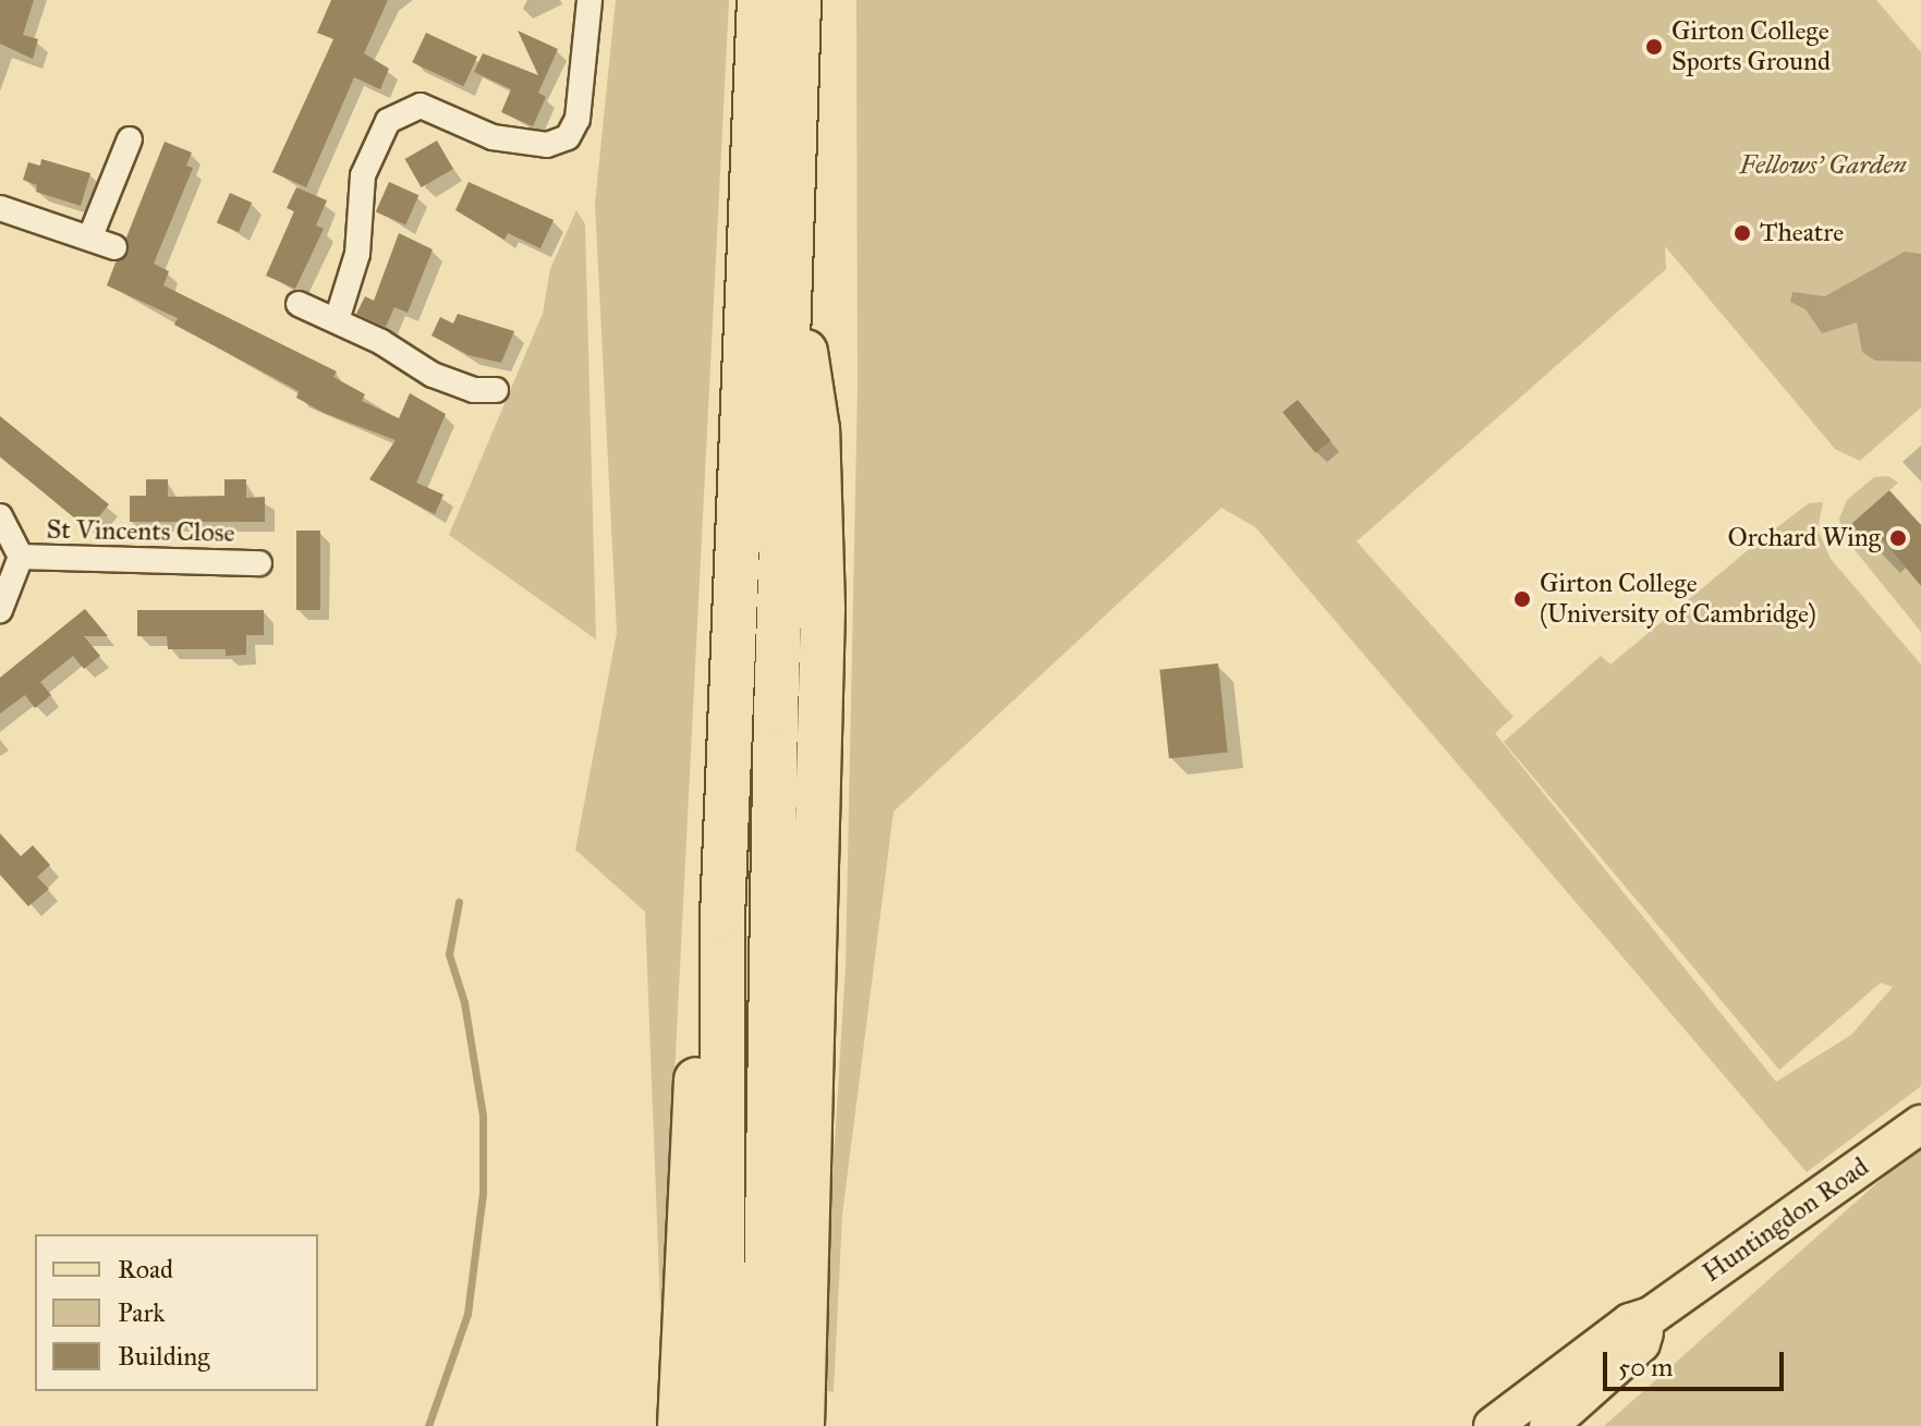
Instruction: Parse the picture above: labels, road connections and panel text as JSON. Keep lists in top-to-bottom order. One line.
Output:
{"streets":{"main road":["Huntingdon Road"],"street":["St Vincents Close"]},"parks":["Fellows' Garden"],"places":["Girton College Sports Ground","Theatre","Orchard Wing","Girton College (University of Cambridge)"],"legend":["Road","Park","Building"],"scale_bar":"50 m"}
